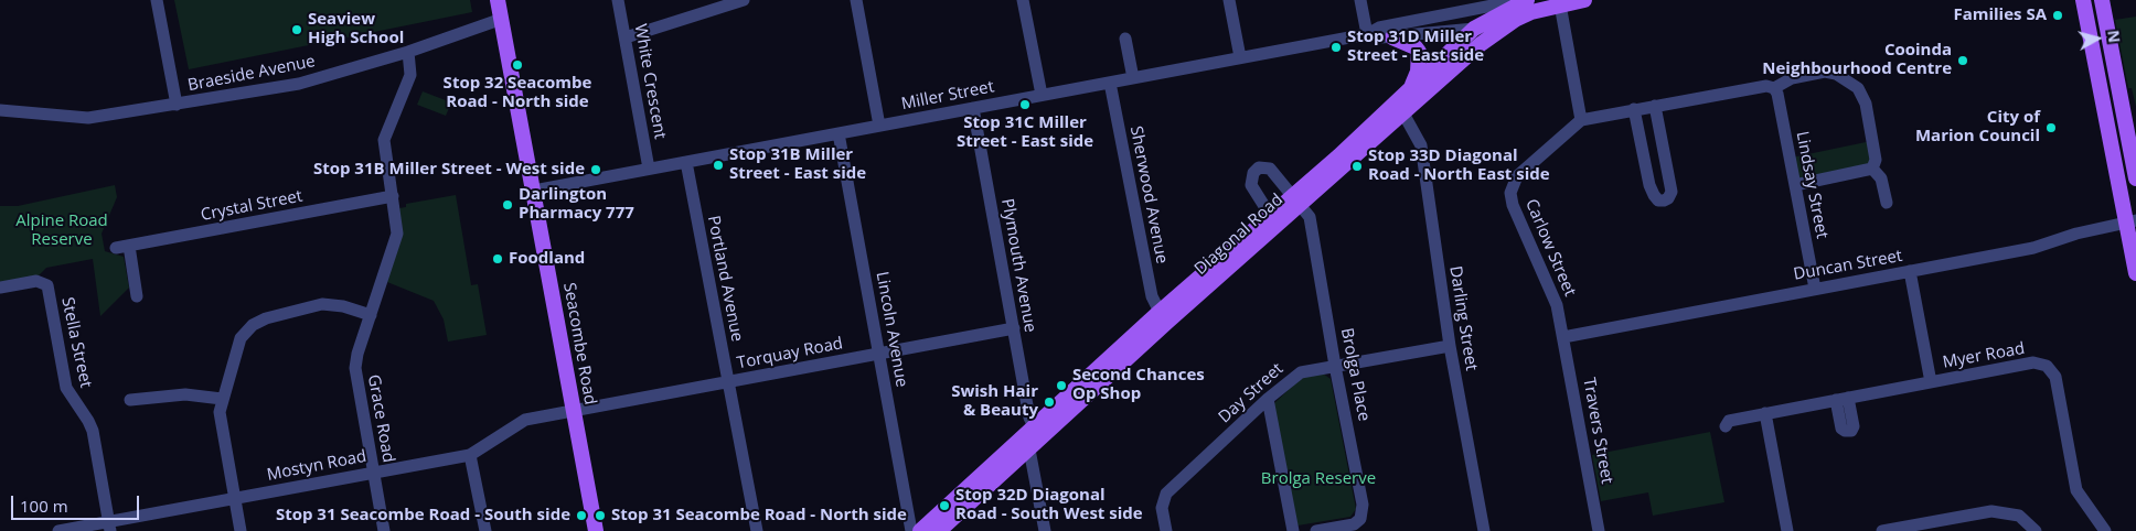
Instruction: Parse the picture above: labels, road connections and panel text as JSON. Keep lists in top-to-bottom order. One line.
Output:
{"streets":{"main road":["Diagonal Road","Seacombe Road"],"street":["Braeside Avenue","White Crescent","Miller Street","Lindsay Street","Sherwood Avenue","Crystal Street","Carlow Street","Plymouth Avenue","Duncan Street","Portland Avenue","Darling Street","Lincoln Avenue","Stella Street","Torquay Road","Myer Road","Brolga Place","Day Street","Grace Road","Travers Street","Mostyn Road"]},"crossings":[["Braeside Avenue","Seacombe Road"],["Braeside Avenue","Grace Road"],["White Crescent","Miller Street"],["Miller Street","Sherwood Avenue"],["Miller Street","Diagonal Road"],["Miller Street","Plymouth Avenue"],["Miller Street","Portland Avenue"],["Miller Street","Lincoln Avenue"],["Miller Street","Seacombe Road"],["Lindsay Street","Duncan Street"],["Sherwood Avenue","Diagonal Road"],["Crystal Street","Grace Road"],["Diagonal Road","Plymouth Avenue"],["Diagonal Road","Darling Street"],["Diagonal Road","Brolga Place"],["Carlow Street","Duncan Street"],["Carlow Street","Travers Street"],["Plymouth Avenue","Torquay Road"],["Duncan Street","Travers Street"],["Portland Avenue","Torquay Road"],["Darling Street","Day Street"],["Lincoln Avenue","Torquay Road"],["Stella Street","Mostyn Road"],["Seacombe Road","Torquay Road"],["Seacombe Road","Mostyn Road"],["Torquay Road","Mostyn Road"],["Brolga Place","Day Street"],["Grace Road","Mostyn Road"]],"parks":["Alpine Road Reserve","Brolga Reserve"],"places":["Families SA","Seaview High School","Stop 31D Miller Street - East side","Cooinda Neighbourhood Centre","Stop 32 Seacombe Road - North side","Stop 31C Miller Street - East side","City of Marion Council","Stop 31B Miller Street - East side","Stop 33D Diagonal Road - North East side","Stop 31B Miller Street - West side","Darlington Pharmacy 777","Foodland","Second Chances Op Shop","Swish Hair & Beauty","Stop 32D Diagonal Road - South West side","Stop 31 Seacombe Road - South side","Stop 31 Seacombe Road - North side"],"scale_bar":"100 m","north":"right"}
